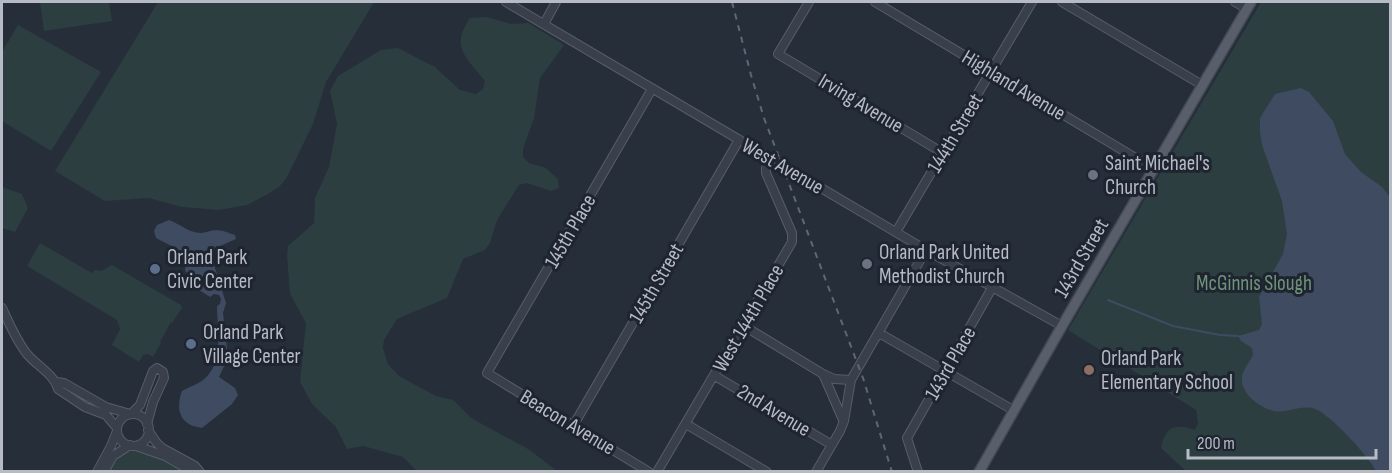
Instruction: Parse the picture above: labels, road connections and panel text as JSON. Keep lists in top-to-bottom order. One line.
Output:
{"streets":{"main road":["143rd Street"],"street":["Highland Avenue","Irving Avenue","144th Street","West Avenue","145th Place","145th Street","West 144th Place","143rd Place","2nd Avenue","Beacon Avenue"]},"crossings":[["Highland Avenue","144th Street"],["Highland Avenue","143rd Street"],["Irving Avenue","144th Street"],["144th Street","West Avenue"],["West Avenue","145th Place"],["West Avenue","143rd Street"],["West Avenue","145th Street"],["West Avenue","West 144th Place"],["West Avenue","143rd Place"],["145th Place","Beacon Avenue"],["145th Street","Beacon Avenue"],["West 144th Place","2nd Avenue"]],"parks":["McGinnis Slough"],"places":["Saint Michael's Church","Orland Park United Methodist Church","Orland Park Civic Center","Orland Park Village Center","Orland Park Elementary School"],"scale_bar":"200 m"}
